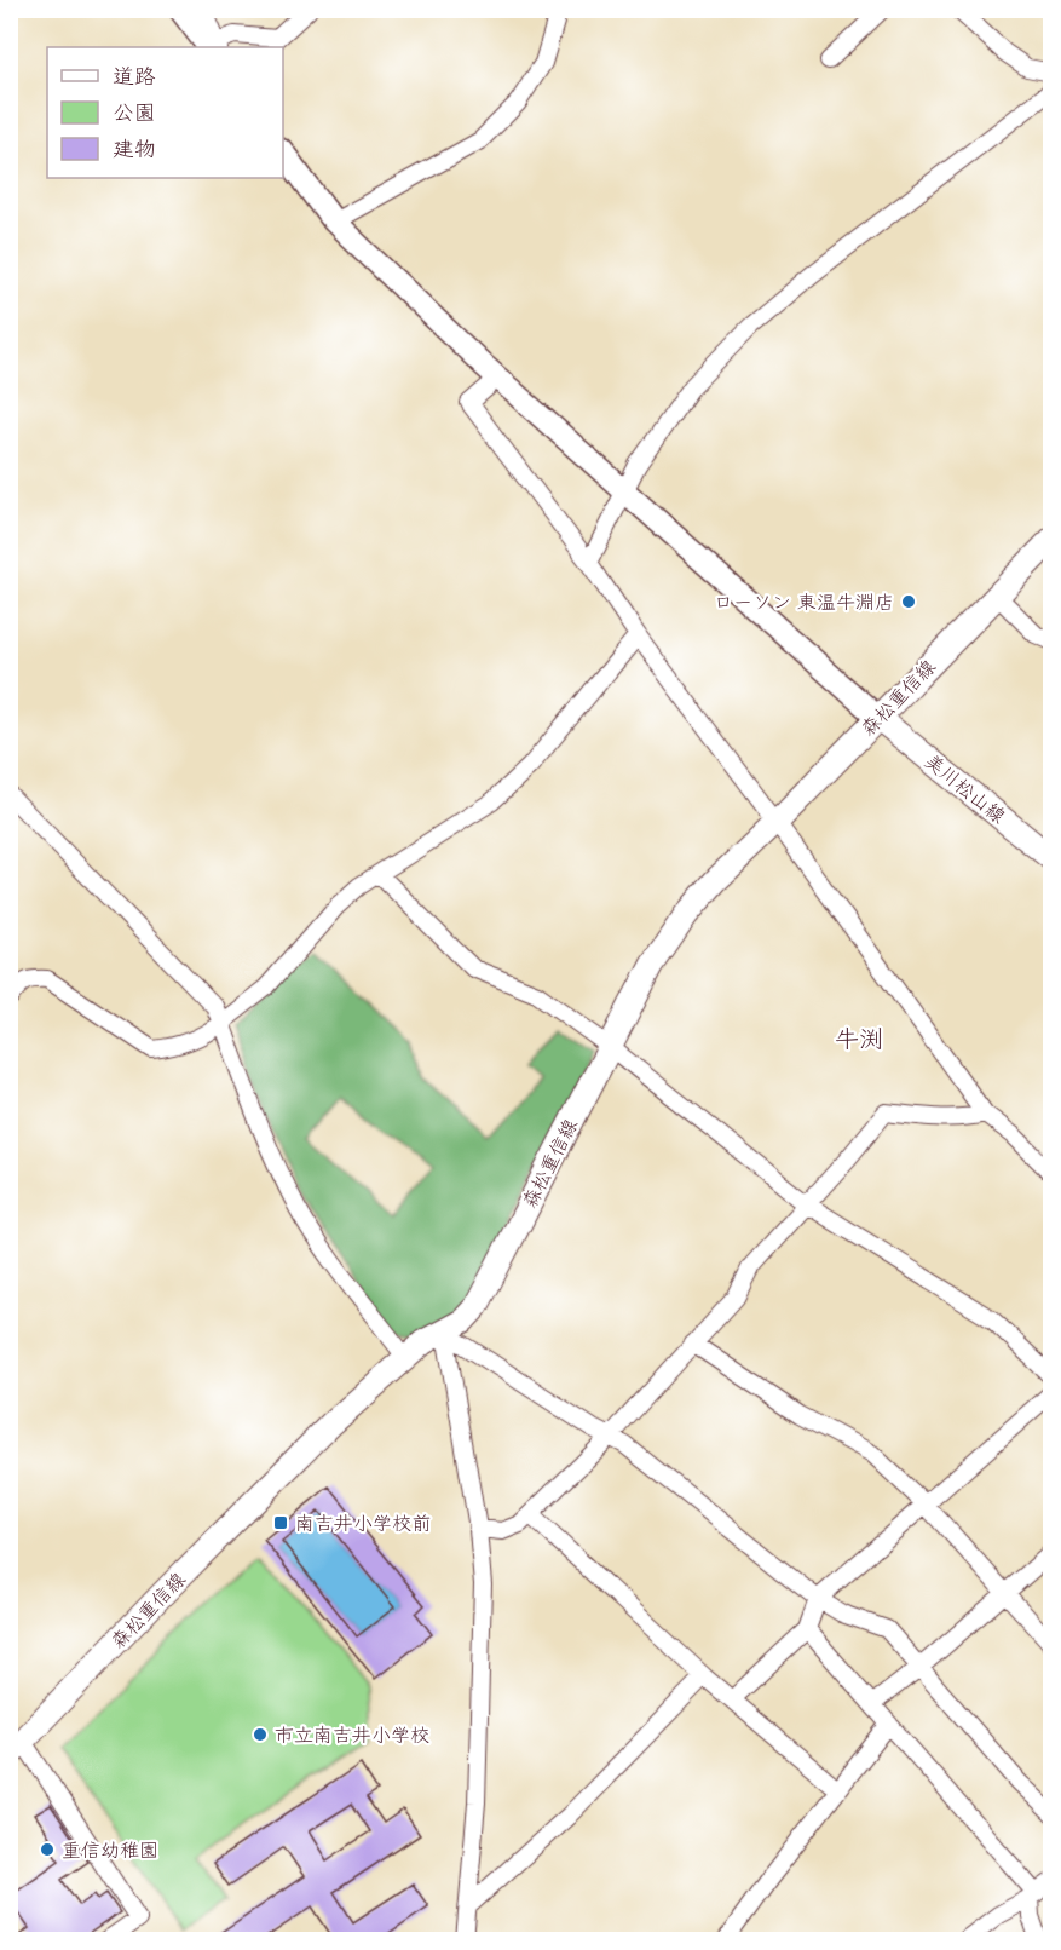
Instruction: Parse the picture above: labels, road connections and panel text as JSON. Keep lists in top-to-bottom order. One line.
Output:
{"streets":{"main road":["森松重信線","美川松山線"]},"crossings":[["森松重信線","美川松山線"]],"districts":["牛渕"],"places":{"other":["ローソン 東温牛淵店","市立南吉井小学校","重信幼稚園"],"transit":["南吉井小学校前"]},"legend":["道路","公園","建物"]}
